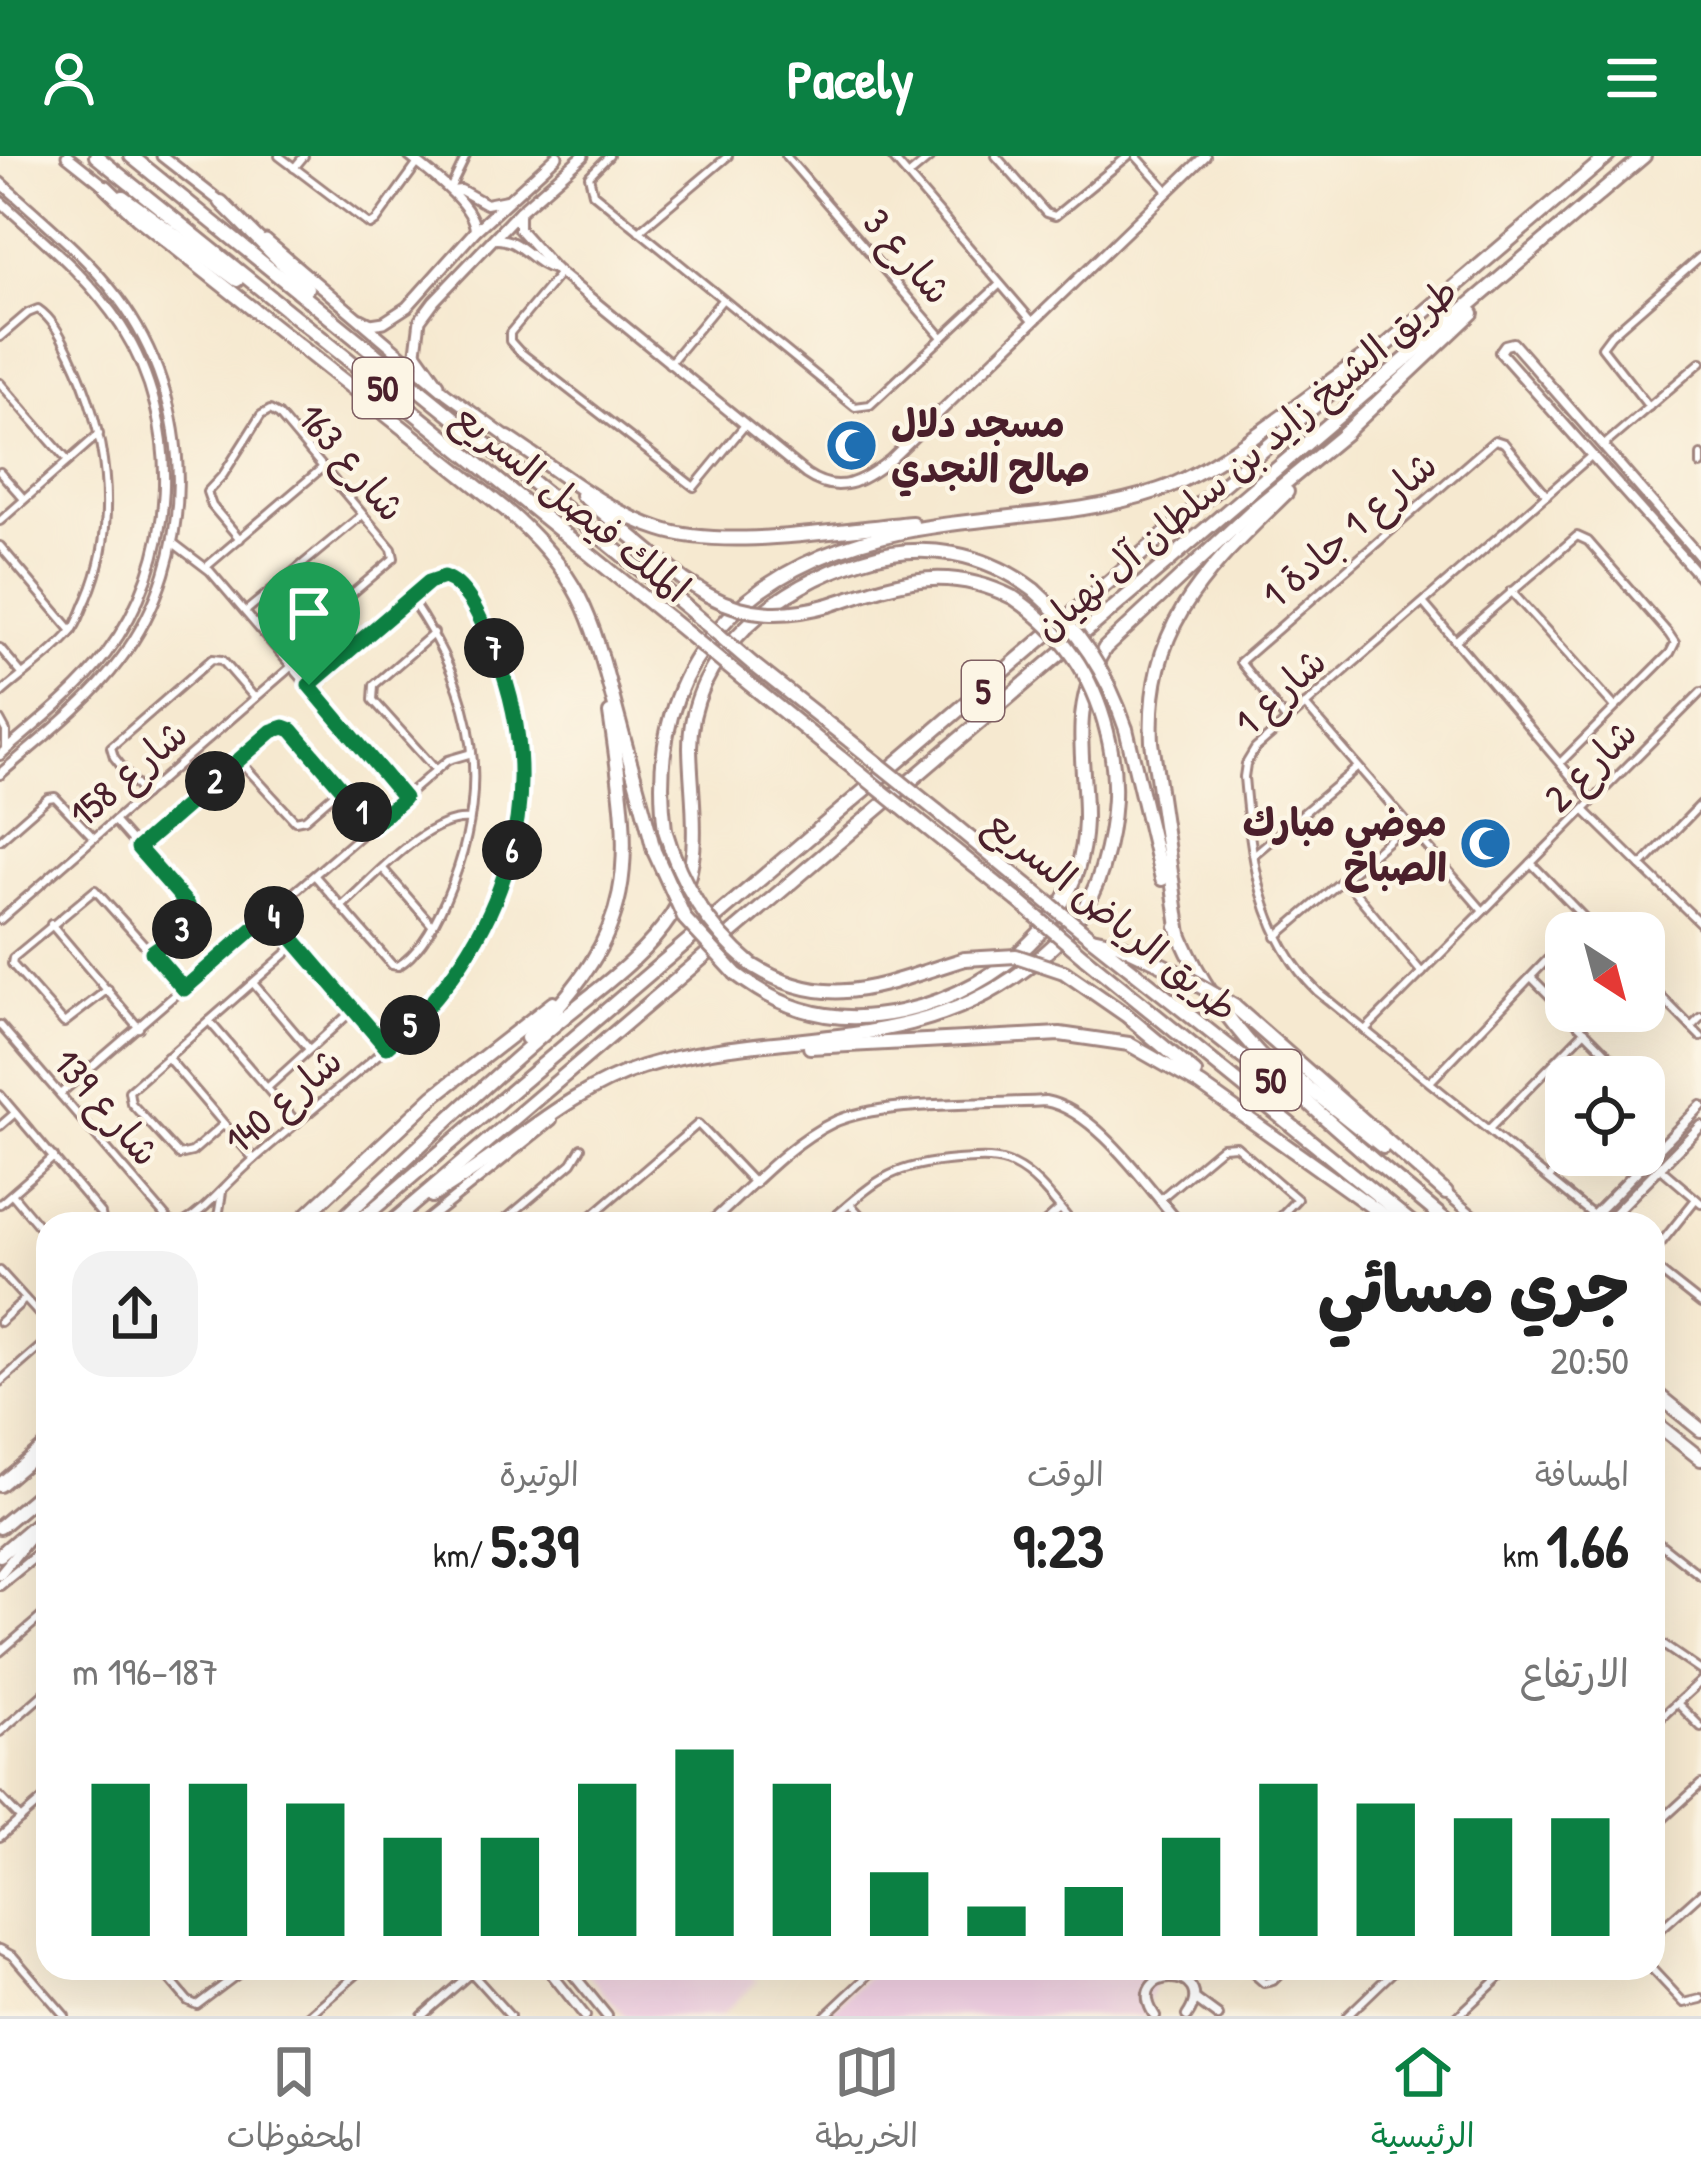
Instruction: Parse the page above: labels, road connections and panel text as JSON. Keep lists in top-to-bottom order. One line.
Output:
{"streets":{"highway":["50","طريق الشيخ زايد بن سلطان آل نهيان","الملك فيصل السريع","5","طريق الرياض السريع"],"street":["شارع 3","شارع 163","شارع 1 جادة 1","شارع 1","شارع 2","شارع 158","شارع 140","شارع 139"]},"crossings":[["الملك فيصل السريع","طريق الرياض السريع"],["شارع 1 جادة 1","شارع 1"],["شارع 1","شارع 2"]],"places":{"mosque":["مسجد دلال صالح النجدي","موضي مبارك الصباح"]},"north":"bottom right","page":{"header":"Pacely","pins":["7","2","1","6","4","3","5"],"heading":["جري مسائي","20:50"],"stats":[["المسافة","1.66 km"],["الوقت","9:23"],["الوتيرة","5:39 /km"]],"chart":["الارتفاع","187–196 m"],"tabs":["الرئيسية","الخريطة","المحفوظات"]}}
